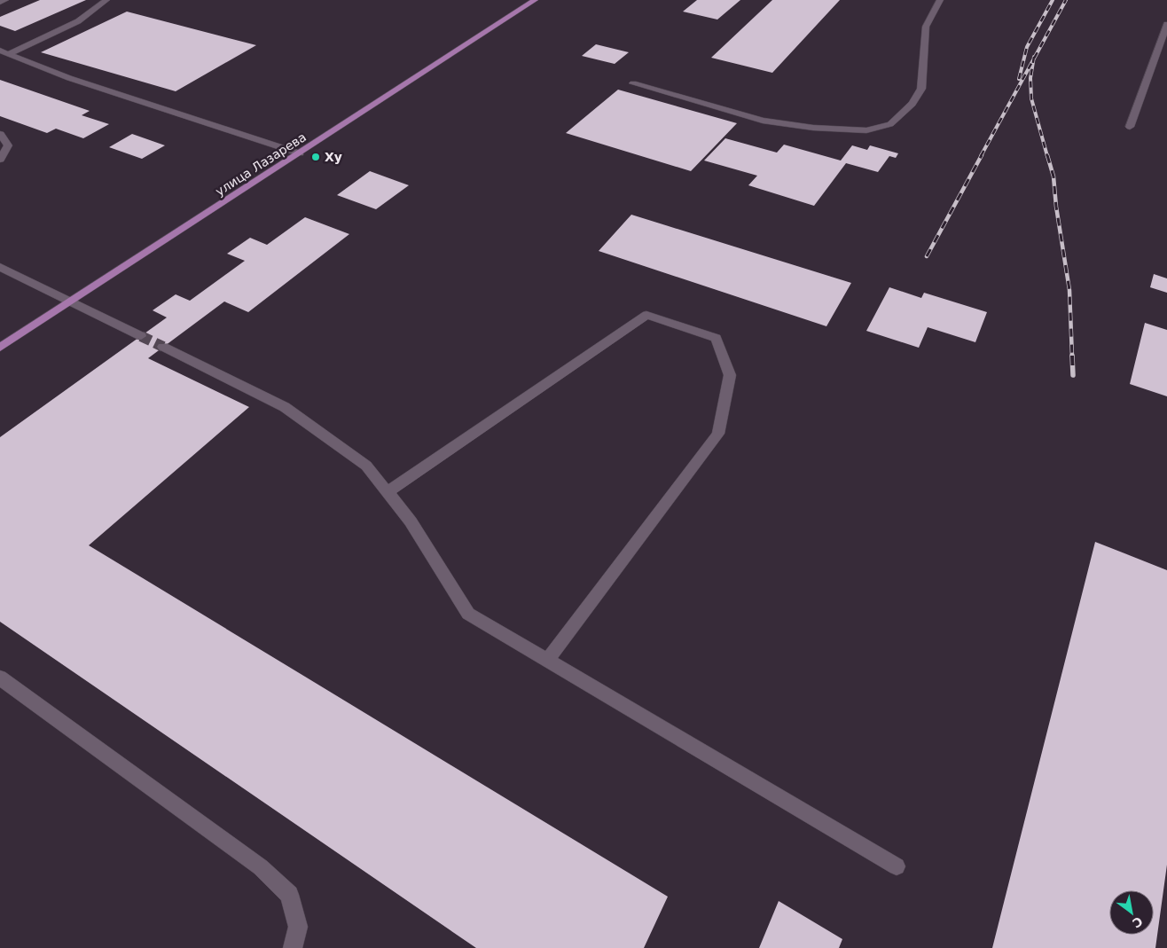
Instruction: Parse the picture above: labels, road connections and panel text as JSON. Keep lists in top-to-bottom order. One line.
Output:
{"streets":{"main road":["улица Лазарева"]},"places":["Xy"],"north":"bottom right"}
